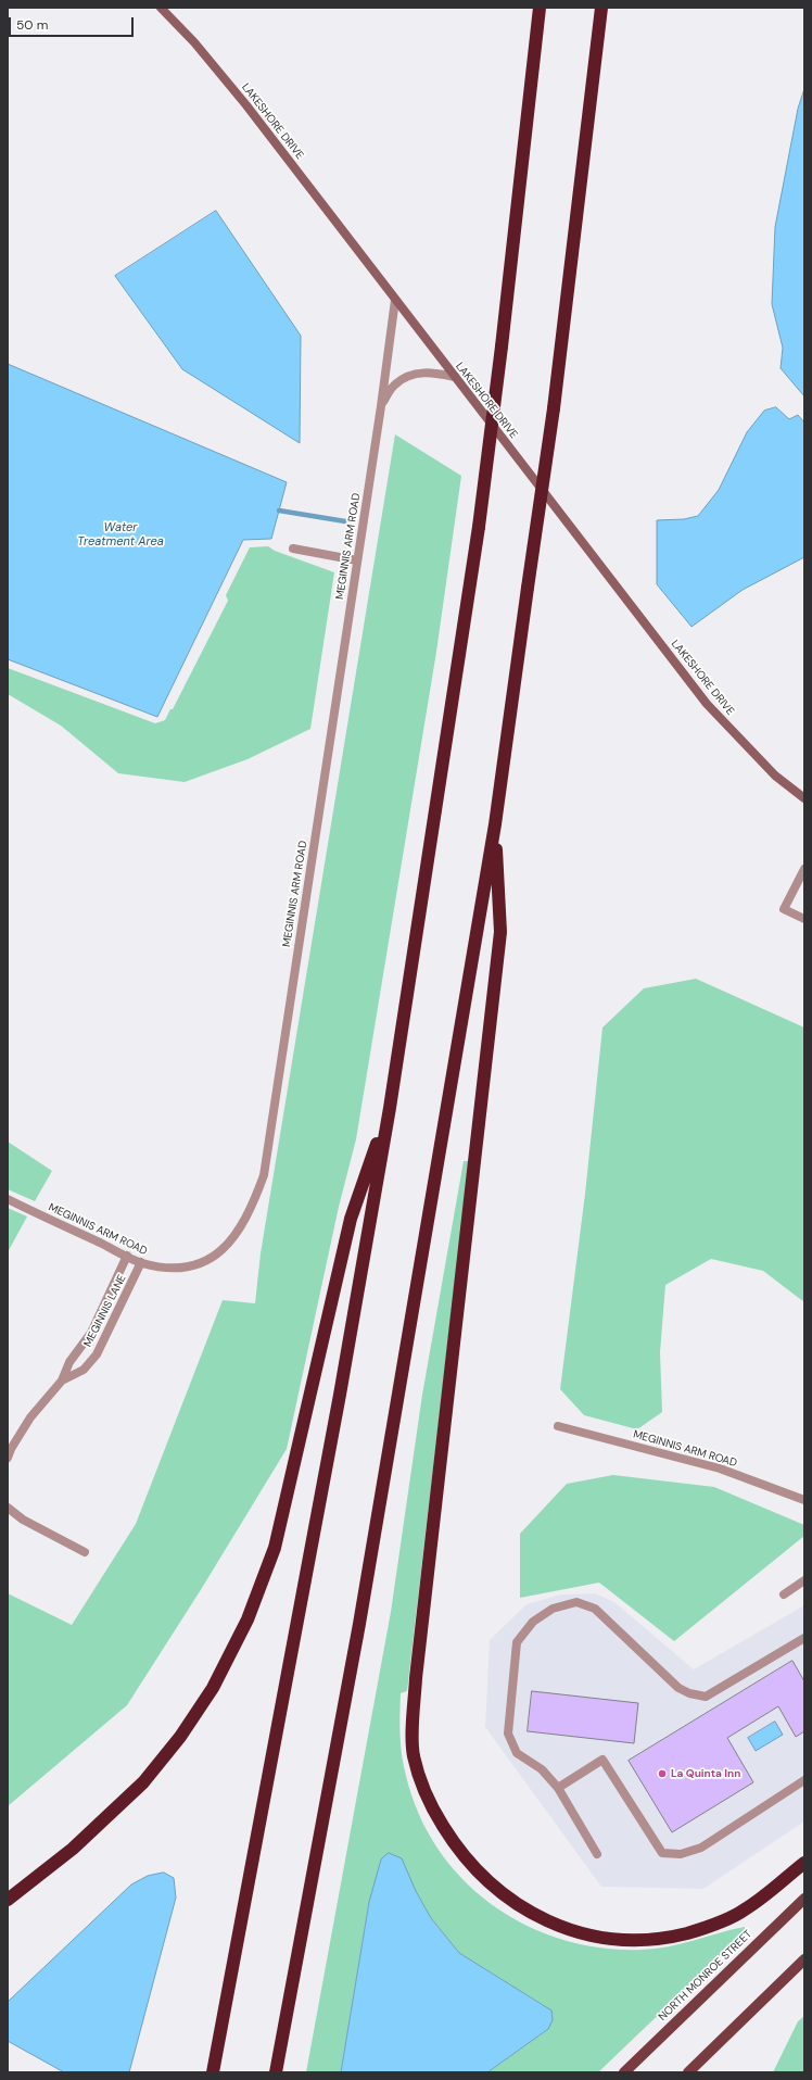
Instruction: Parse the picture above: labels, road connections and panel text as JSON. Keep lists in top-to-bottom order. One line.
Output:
{"streets":{"main road":["NORTH MONROE STREET"],"street":["LAKESHORE DRIVE","MEGINNIS ARM ROAD","MEGINNIS LANE"]},"crossings":[["LAKESHORE DRIVE","MEGINNIS ARM ROAD"],["MEGINNIS ARM ROAD","MEGINNIS LANE"]],"water":["Water Treatment Area"],"places":["La Quinta Inn"],"scale_bar":"50 m"}
